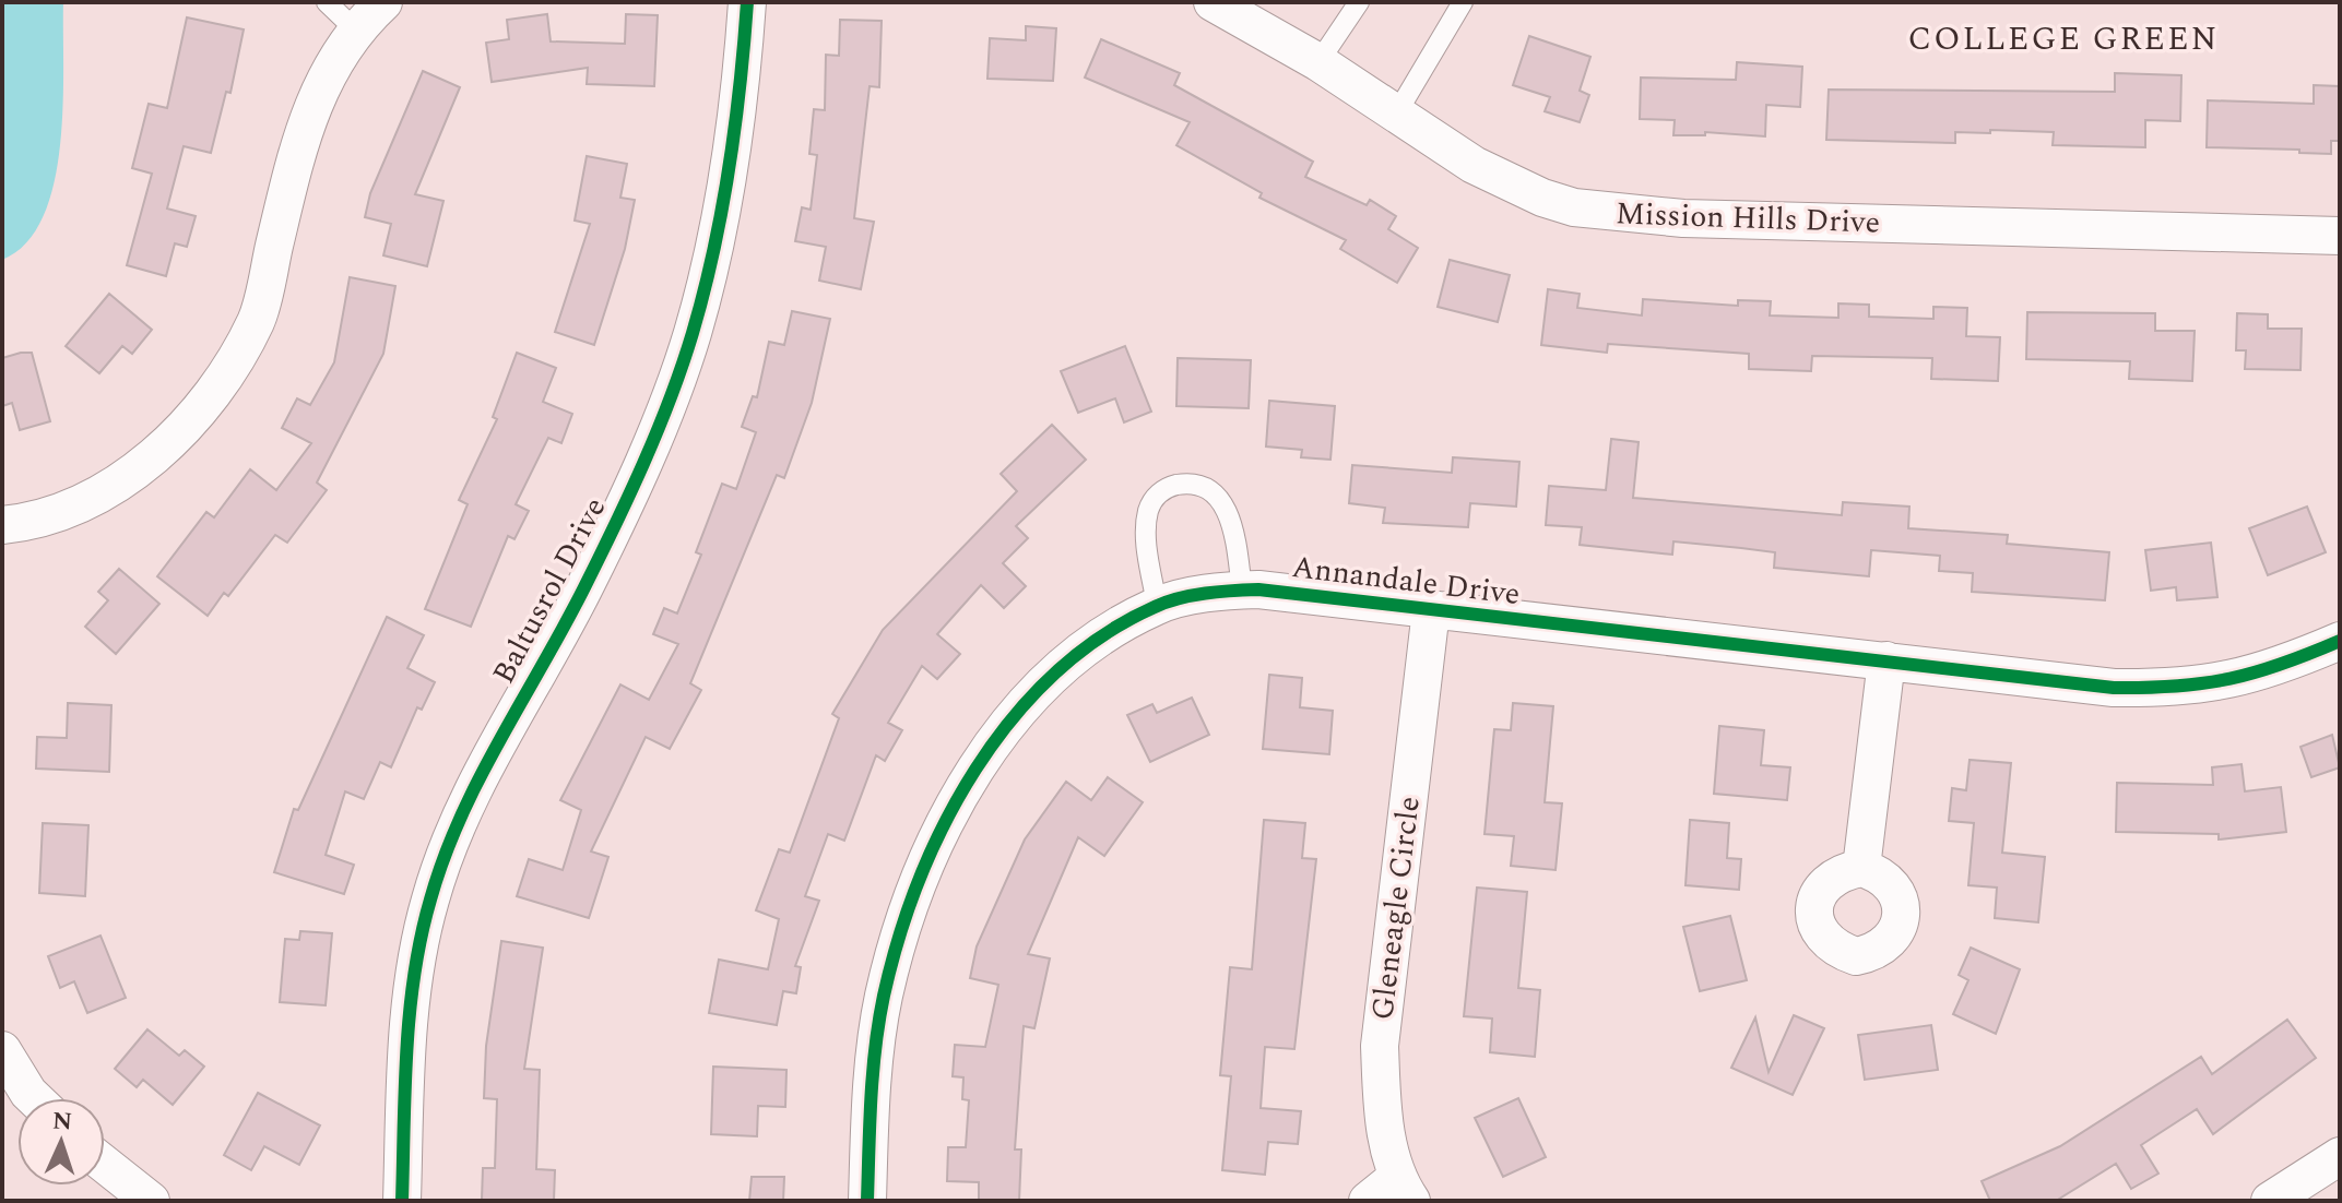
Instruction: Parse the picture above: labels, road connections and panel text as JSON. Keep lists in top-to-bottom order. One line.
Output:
{"streets":{"street":["Mission Hills Drive","Annandale Drive","Baltusrol Drive","Gleneagle Circle"]},"crossings":[["Annandale Drive","Gleneagle Circle"]],"districts":["COLLEGE GREEN"],"north":"top"}
